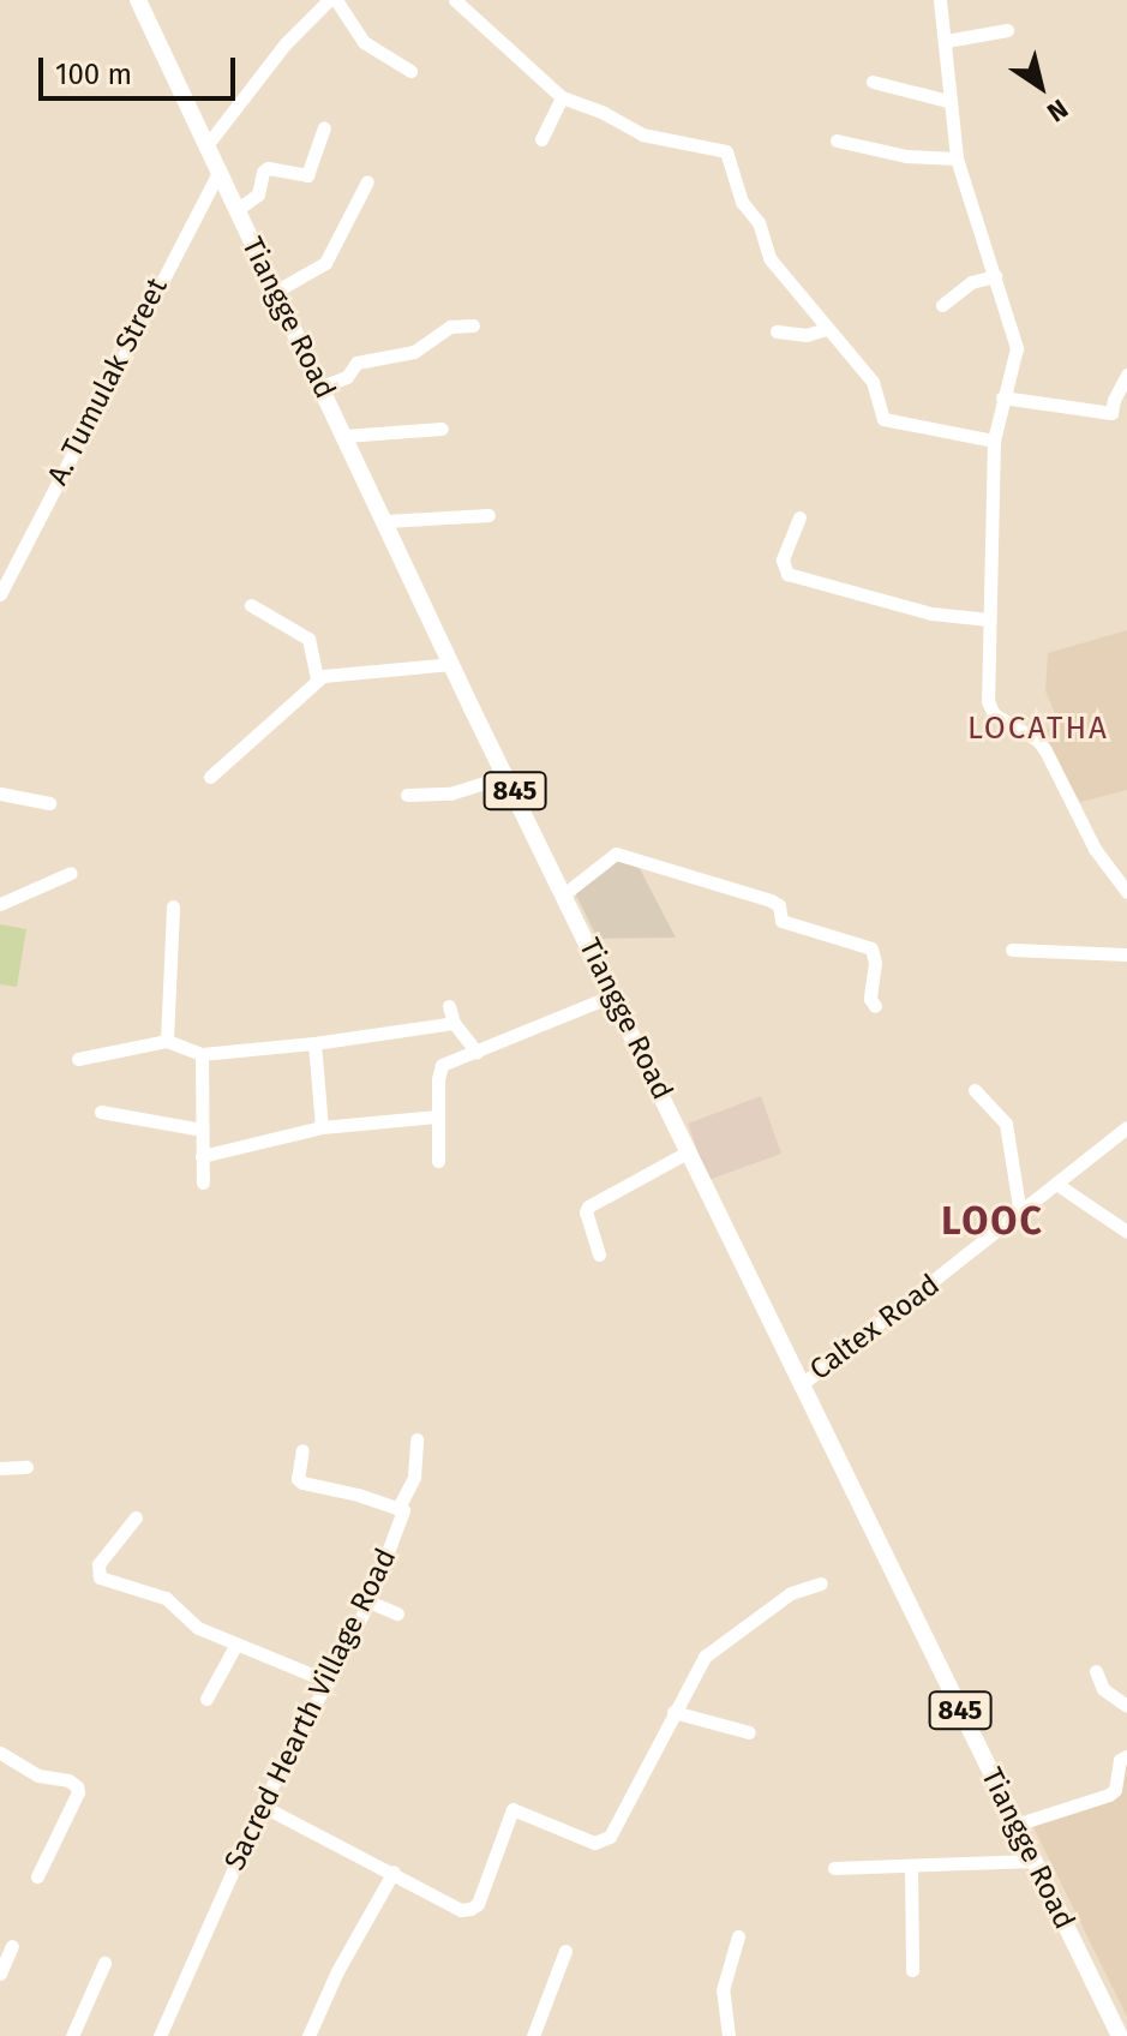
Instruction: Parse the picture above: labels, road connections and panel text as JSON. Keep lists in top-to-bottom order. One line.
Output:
{"streets":{"main road":["Tiangge Road","845"],"street":["A. Tumulak Street","Caltex Road","Sacred Hearth Village Road"]},"crossings":[["Tiangge Road","A. Tumulak Street"],["Tiangge Road","Caltex Road"]],"districts":["LOCATHA","LOOC"],"scale_bar":"100 m","north":"bottom right"}
